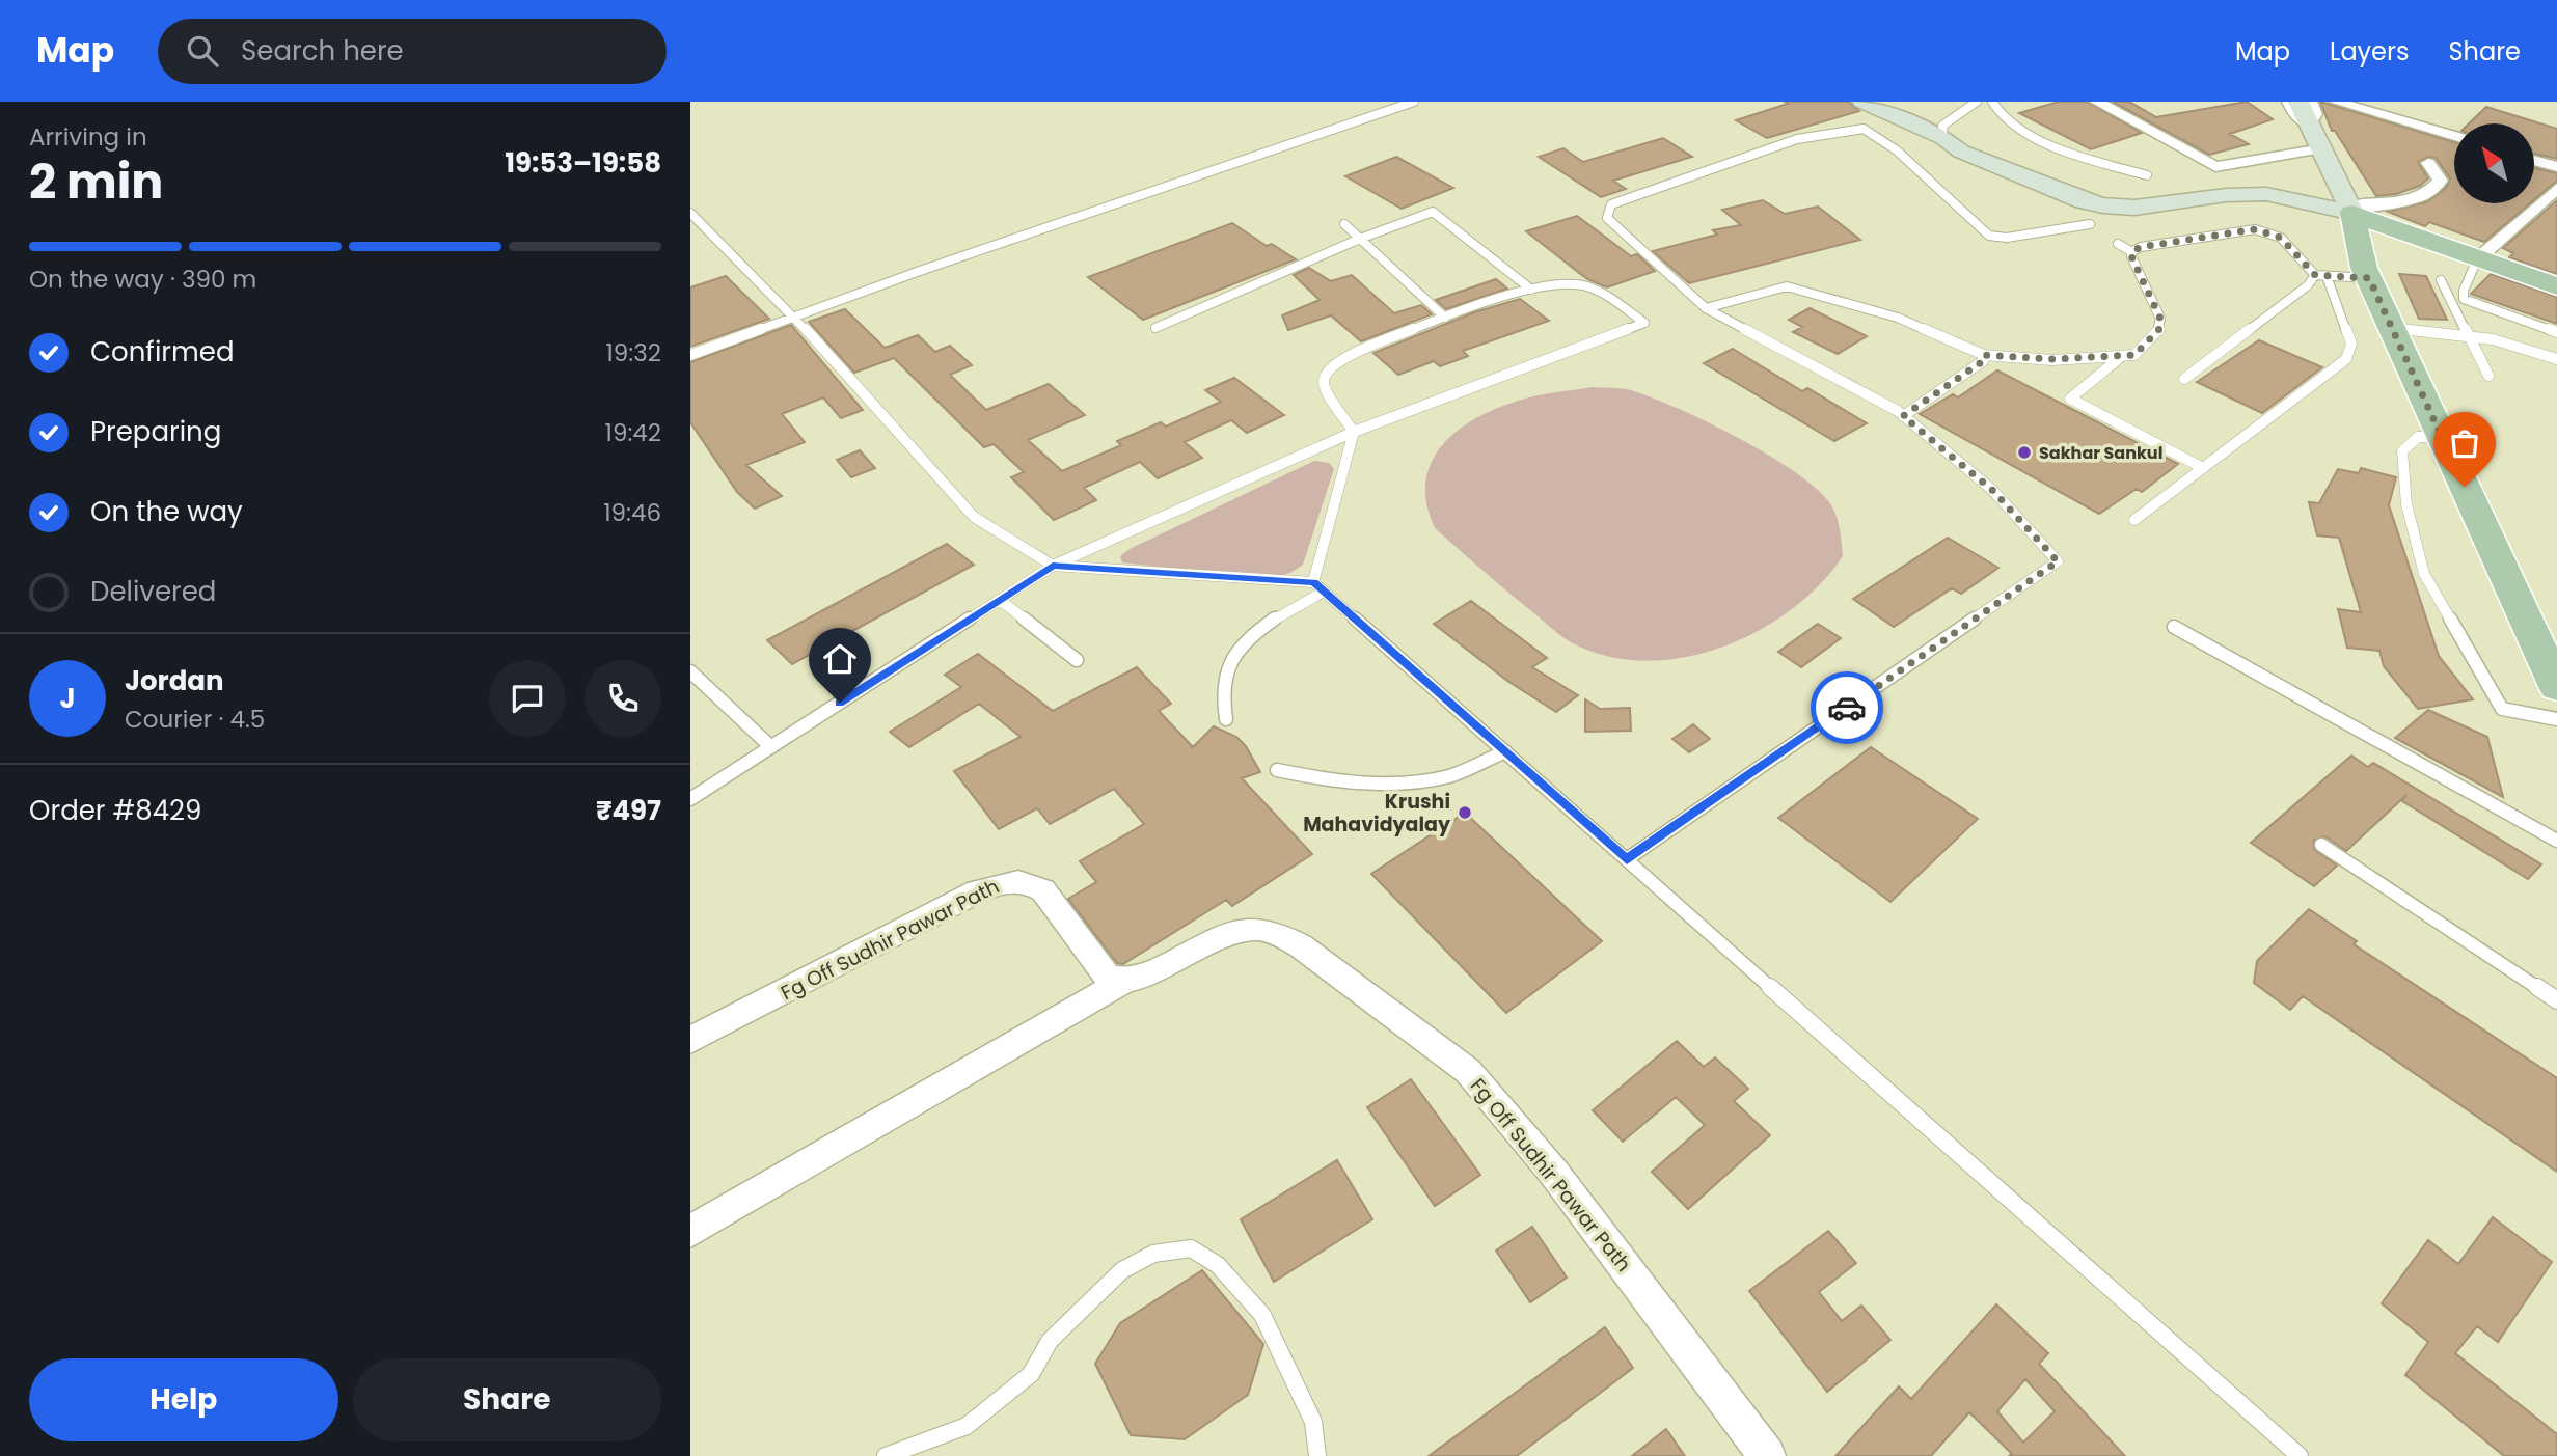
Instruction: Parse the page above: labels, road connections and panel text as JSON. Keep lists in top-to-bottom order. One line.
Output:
{"streets":{"street":["Fg Off Sudhir Pawar Path"]},"places":["Sakhar Sankul","Krushi Mahavidyalay"],"north":"top left","page":{"header":"Map","search":"Search here","nav":["Map","Layers","Share"],"heading":["2 min","Arriving in","19:53–19:58"],"panel":["Jordan","Courier · 4.5","Order #8429","₹497"],"bar":"On the way · 390 m","list":[["Confirmed","19:32"],["Preparing","19:42"],["On the way","19:46"],"Delivered"],"round":"J","buttons":["Help","Share"]}}
